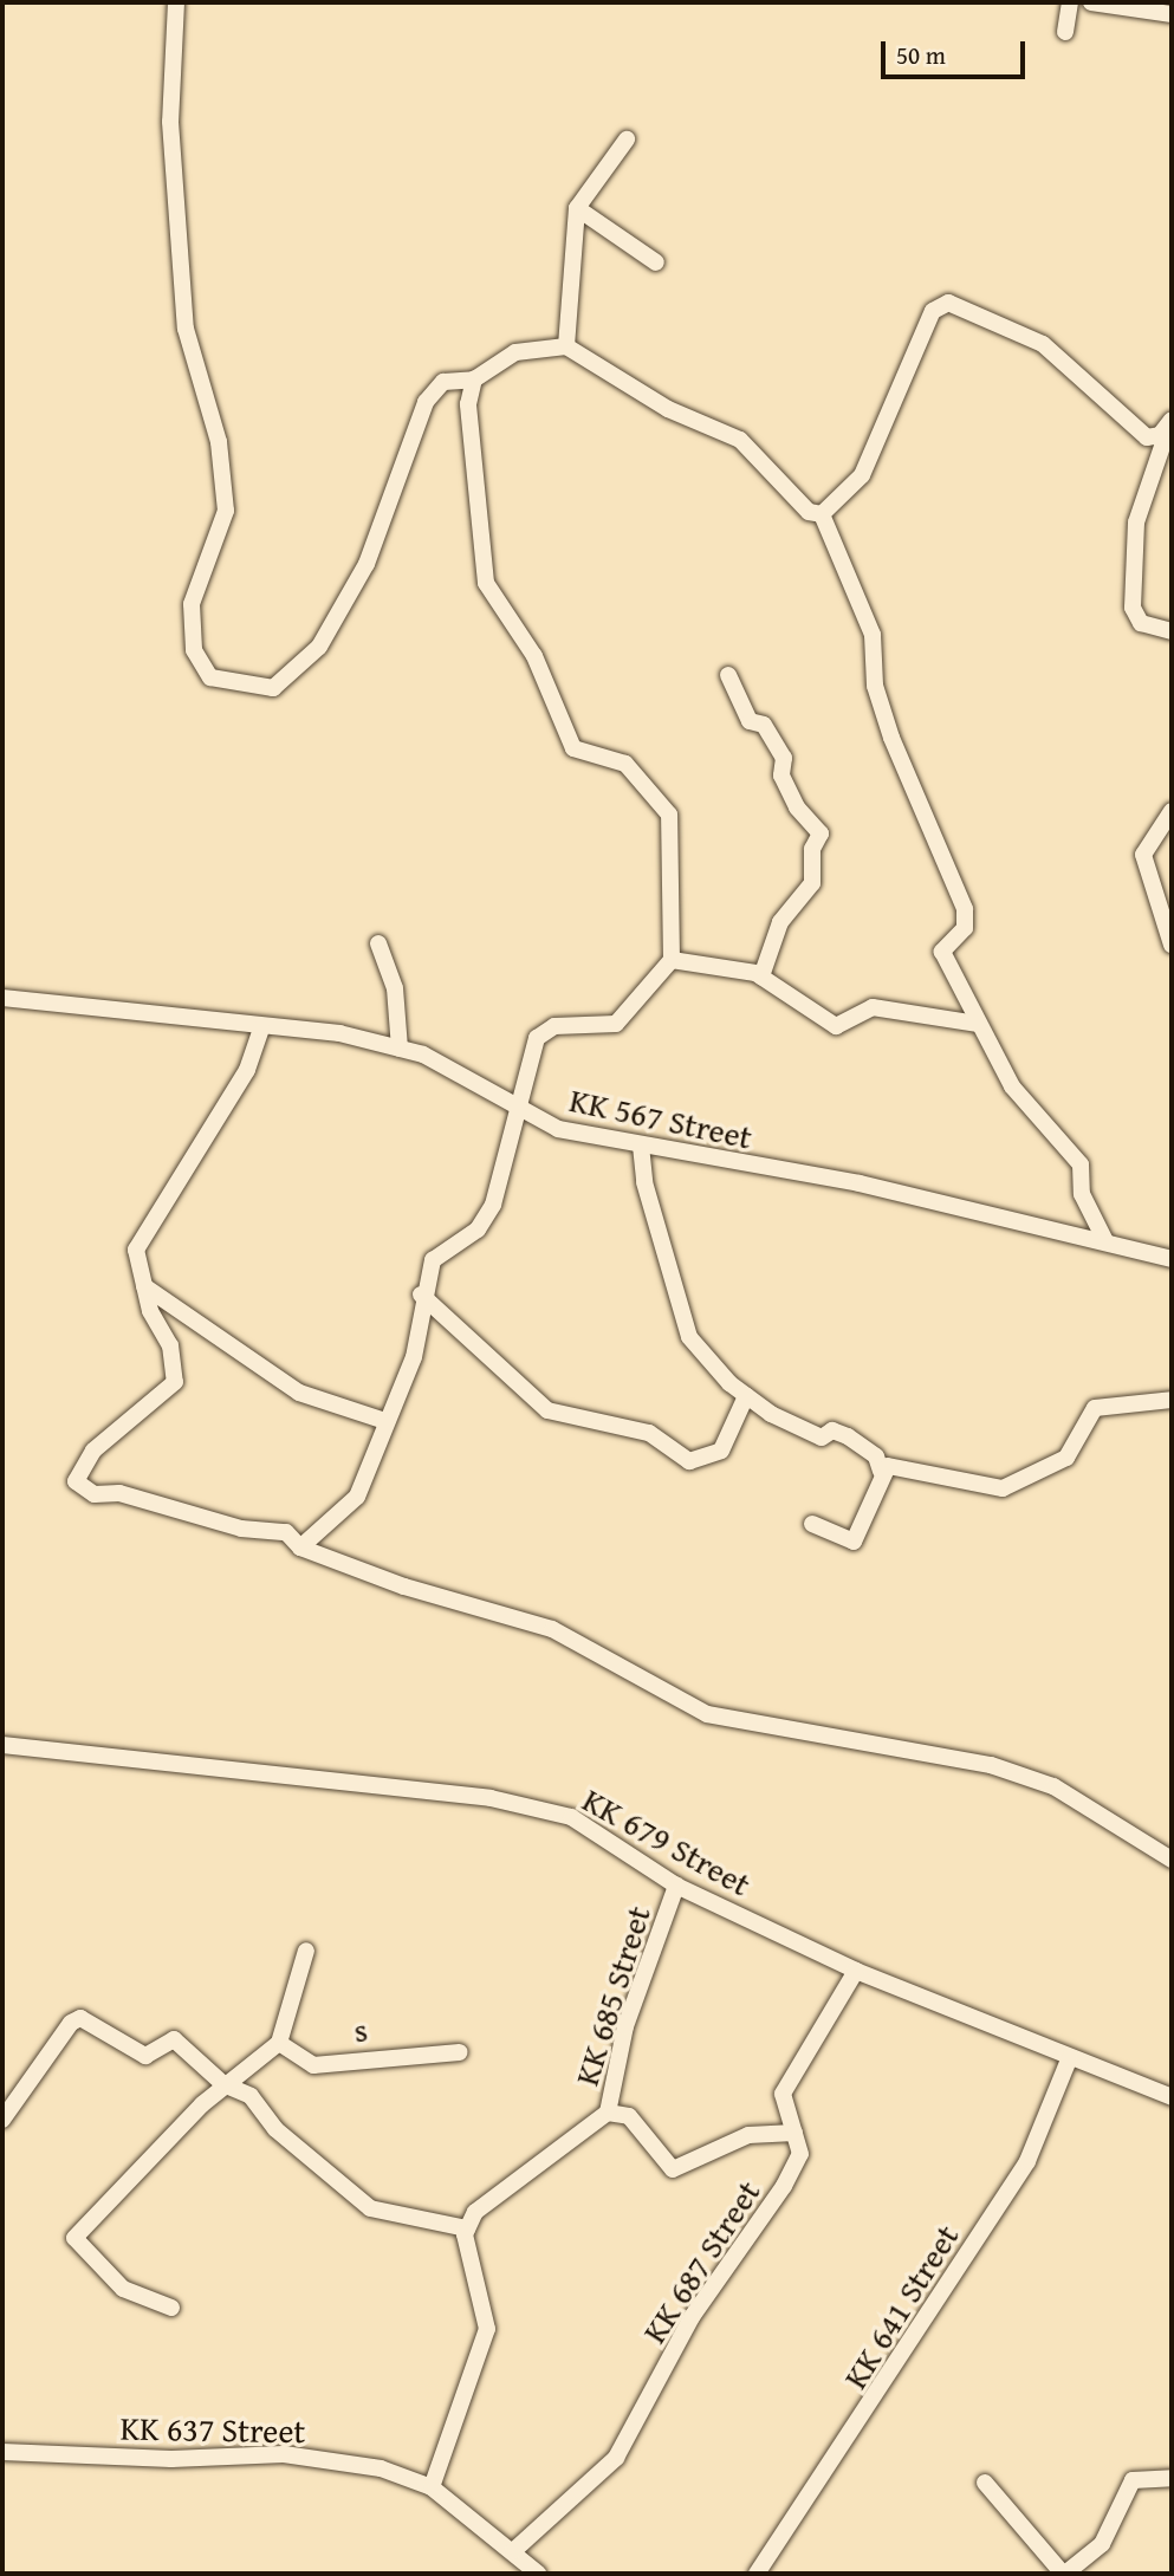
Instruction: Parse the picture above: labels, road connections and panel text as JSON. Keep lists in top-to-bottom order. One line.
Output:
{"streets":{"street":["KK 567 Street","KK 679 Street","KK 685 Street","s","KK 687 Street","KK 641 Street","KK 637 Street"]},"crossings":[["KK 679 Street","KK 685 Street"],["KK 679 Street","KK 687 Street"],["KK 679 Street","KK 641 Street"],["KK 687 Street","KK 637 Street"]],"scale_bar":"50 m"}
